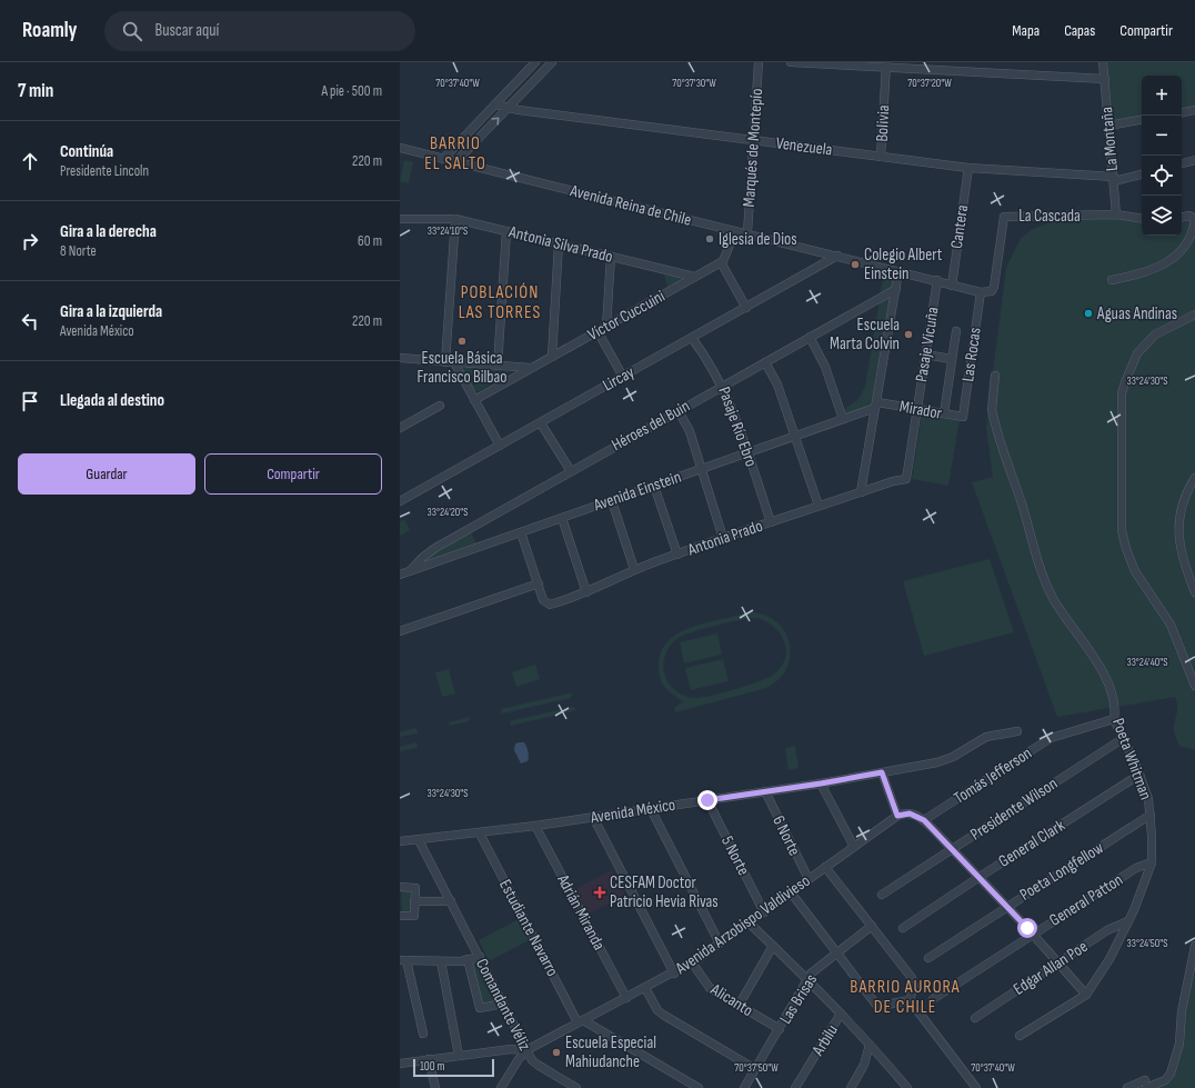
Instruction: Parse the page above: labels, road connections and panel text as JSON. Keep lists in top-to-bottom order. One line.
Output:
{"streets":{"street":["Bolivia","La Montaña","Venezuela","Marqués de Montepío","Avenida Reina de Chile","La Cascada","Cantera","Antonia Silva Prado","Víctor Cuccuini","Pasaje Vicuña","Las Rocas","Lircay","Mirador","Héroes del Buin","Pasaje Río Ebro","Avenida Einstein","Antonia Prado","Poeta Whitman","Tomás Jefferson","Presidente Wilson","Avenida México","6 Norte","General Clark","5 Norte","Poeta Longfellow","General Patton","Adrián Miranda","Avenida Arzobispo Valdivieso","Estudiante Navarro","Edgar Allan Poe","Las Brisas","Alicanto","Comandante Véliz","Arbilu"]},"crossings":[["Bolivia","Venezuela"],["La Montaña","Venezuela"],["La Montaña","La Cascada"],["Venezuela","Marqués de Montepío"],["Venezuela","Cantera"],["Marqués de Montepío","Avenida Reina de Chile"],["Marqués de Montepío","Víctor Cuccuini"],["Avenida Reina de Chile","La Cascada"],["Avenida Reina de Chile","Cantera"],["Avenida Reina de Chile","Pasaje Vicuña"],["Avenida Reina de Chile","Las Rocas"],["Avenida Reina de Chile","Lircay"],["Antonia Silva Prado","Víctor Cuccuini"],["Pasaje Vicuña","Mirador"],["Pasaje Vicuña","Antonia Prado"],["Las Rocas","Mirador"],["Lircay","Pasaje Río Ebro"],["Mirador","Avenida Einstein"],["Héroes del Buin","Pasaje Río Ebro"],["Héroes del Buin","Avenida Einstein"],["Pasaje Río Ebro","Avenida Einstein"],["Pasaje Río Ebro","Antonia Prado"],["Poeta Whitman","Tomás Jefferson"],["Poeta Whitman","Presidente Wilson"],["Poeta Whitman","General Clark"],["Poeta Whitman","Poeta Longfellow"],["Poeta Whitman","General Patton"],["Poeta Whitman","Edgar Allan Poe"],["Avenida México","6 Norte"],["Avenida México","5 Norte"],["Avenida México","Adrián Miranda"],["Avenida México","Estudiante Navarro"],["Avenida México","Comandante Véliz"],["6 Norte","Avenida Arzobispo Valdivieso"],["5 Norte","Avenida Arzobispo Valdivieso"],["Adrián Miranda","Avenida Arzobispo Valdivieso"],["Avenida Arzobispo Valdivieso","Estudiante Navarro"],["Avenida Arzobispo Valdivieso","Alicanto"],["Avenida Arzobispo Valdivieso","Comandante Véliz"],["Las Brisas","Alicanto"]],"districts":["BARRIO EL SALTO","POBLACIÓN LAS TORRES","BARRIO AURORA DE CHILE"],"places":{"other":["Iglesia de Dios","Colegio Albert Einstein","Aguas Andinas","Escuela Marta Colvin","Escuela Básica Francisco Bilbao","Escuela Especial Mahiudanche"],"health":["CESFAM Doctor Patricio Hevia Rivas"]},"scale_bar":"100 m","page":{"header":"Roamly","search":"Buscar aquí","nav":["Mapa","Capas","Compartir"],"heading":["7 min","A pie · 500 m"],"map_buttons":["+","−"],"list":[["Continúa","Presidente Lincoln","220 m"],["Gira a la derecha","8 Norte","60 m"],["Gira a la izquierda","Avenida México","220 m"],"Llegada al destino"],"buttons":["Guardar","Compartir"],"scale":"100 m"},"coordinates":["70°37'40\"W","70°37'30\"W","70°37'20\"W","33°24'10\"S","33°24'30\"S","33°24'20\"S","33°24'40\"S","33°24'50\"S","70°37'50\"W"]}
